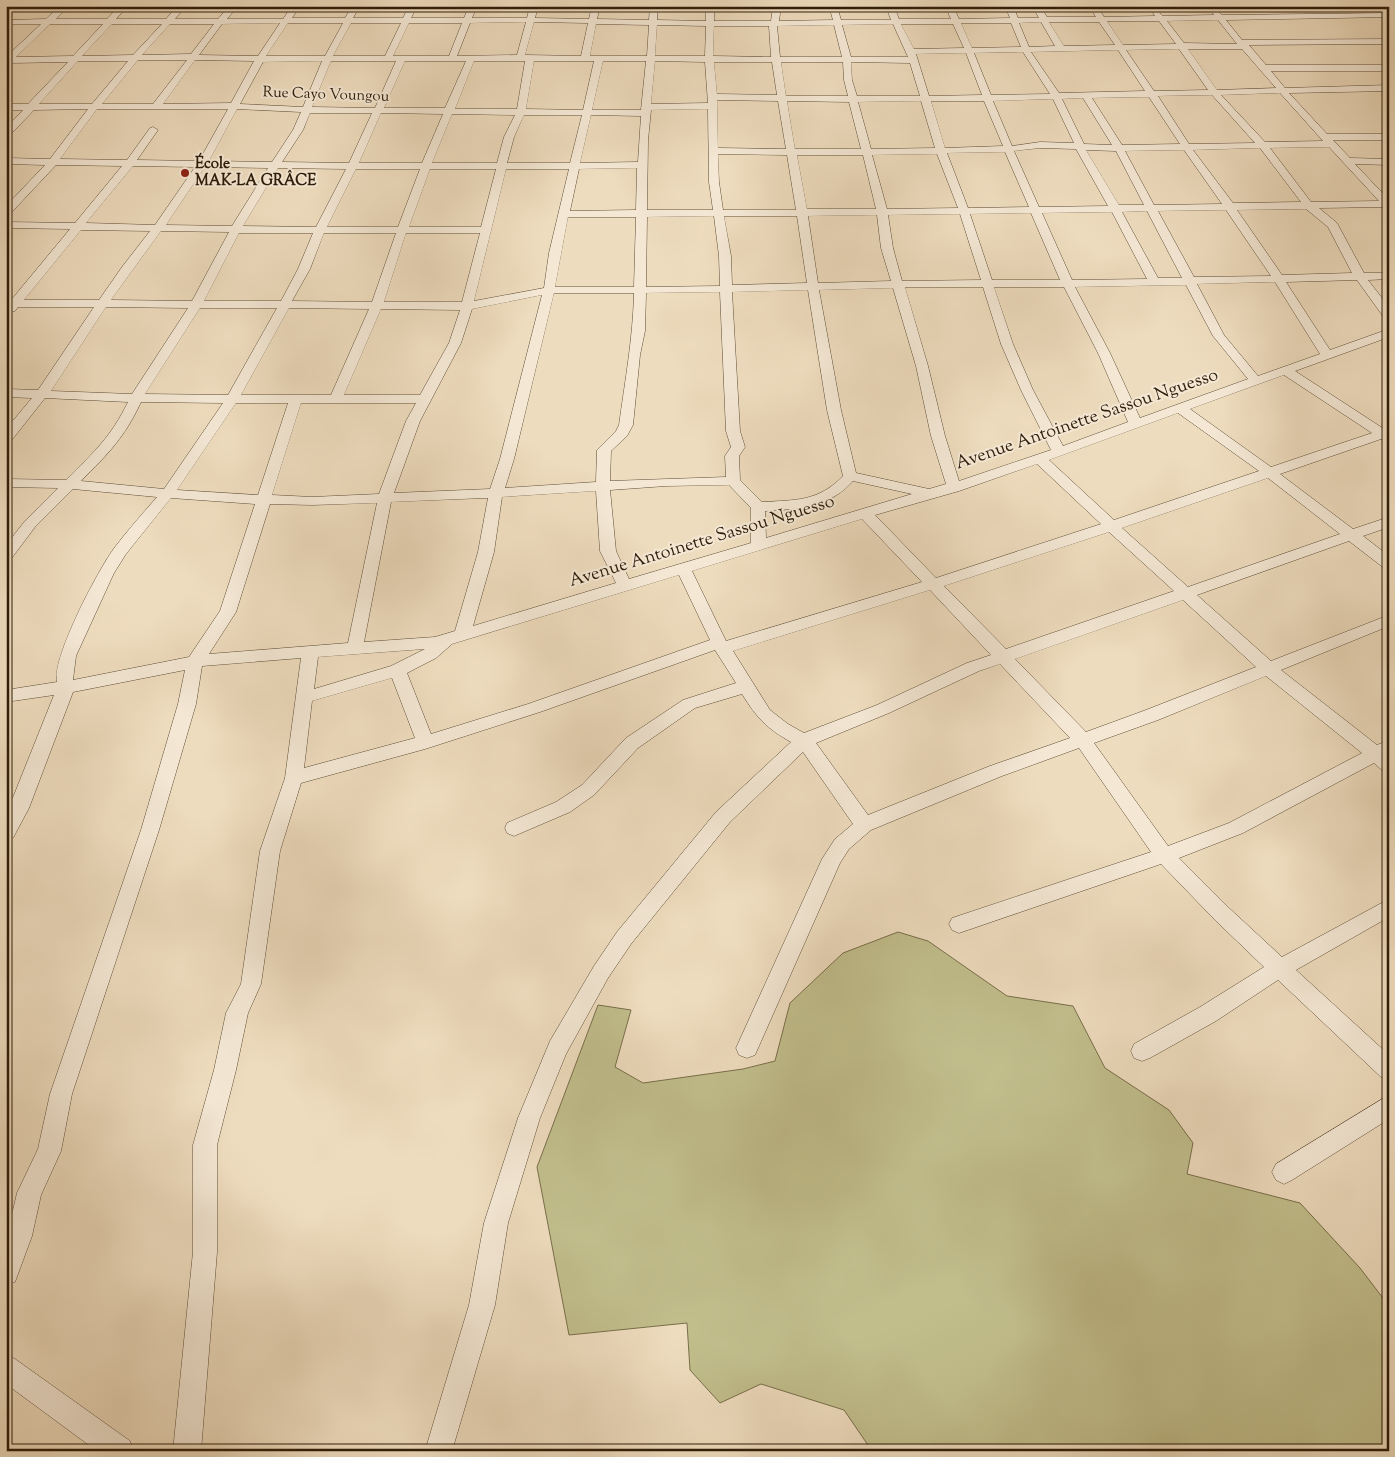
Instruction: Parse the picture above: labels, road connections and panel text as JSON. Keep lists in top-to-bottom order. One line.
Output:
{"streets":{"street":["Rue Cayo Voungou","Avenue Antoinette Sassou Nguesso"]},"places":["École MAK-LA GRÂCE"]}
